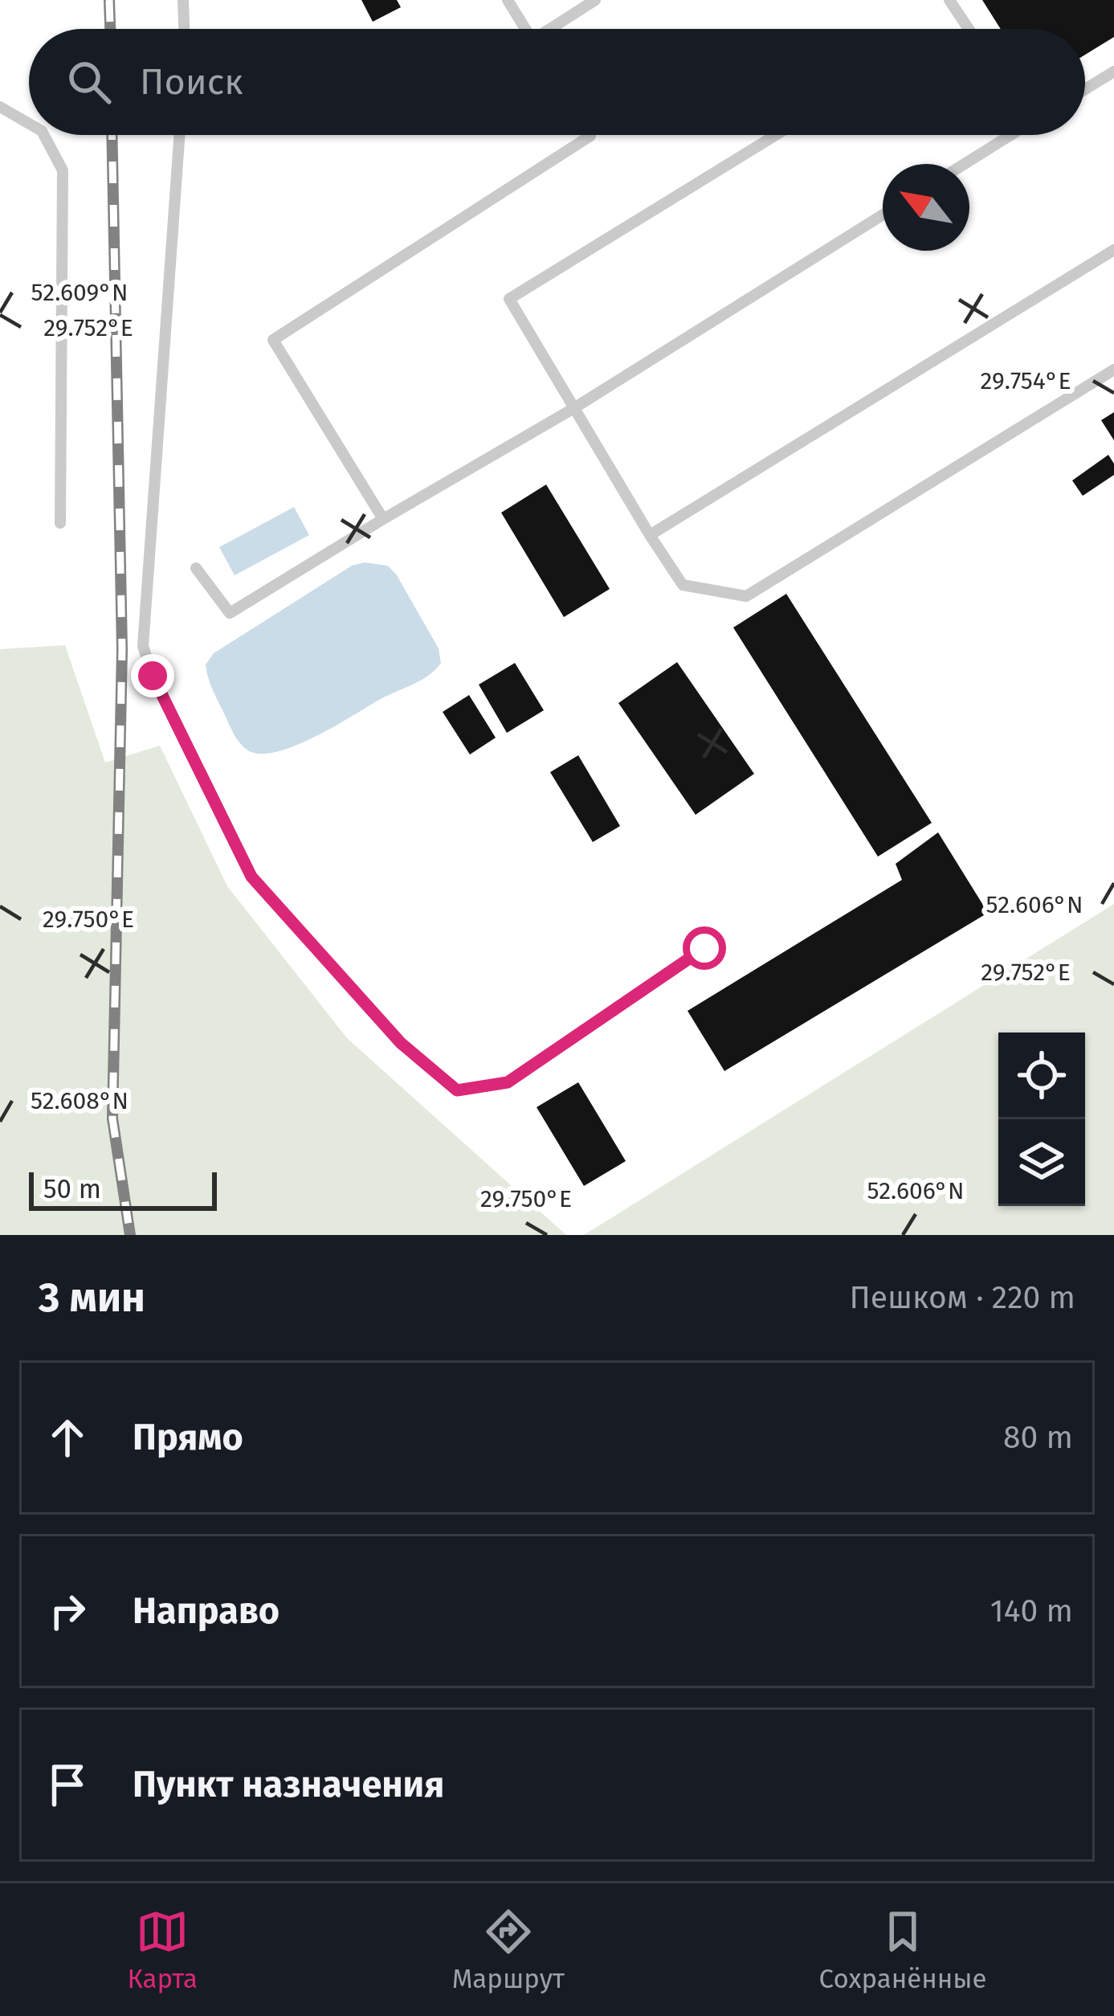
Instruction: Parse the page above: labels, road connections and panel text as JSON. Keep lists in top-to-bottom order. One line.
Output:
{"scale_bar":"50 m","north":"top left","page":{"search":"Поиск","scale":"50 m","heading":["3 мин","Пешком · 220 m"],"list":[["Прямо","80 m"],["Направо","140 m"],"Пункт назначения"],"nav":["Карта","Маршрут","Сохранённые"]},"coordinates":["52.609°N","29.752°E","29.754°E","52.606°N","29.750°E","52.608°N"]}
